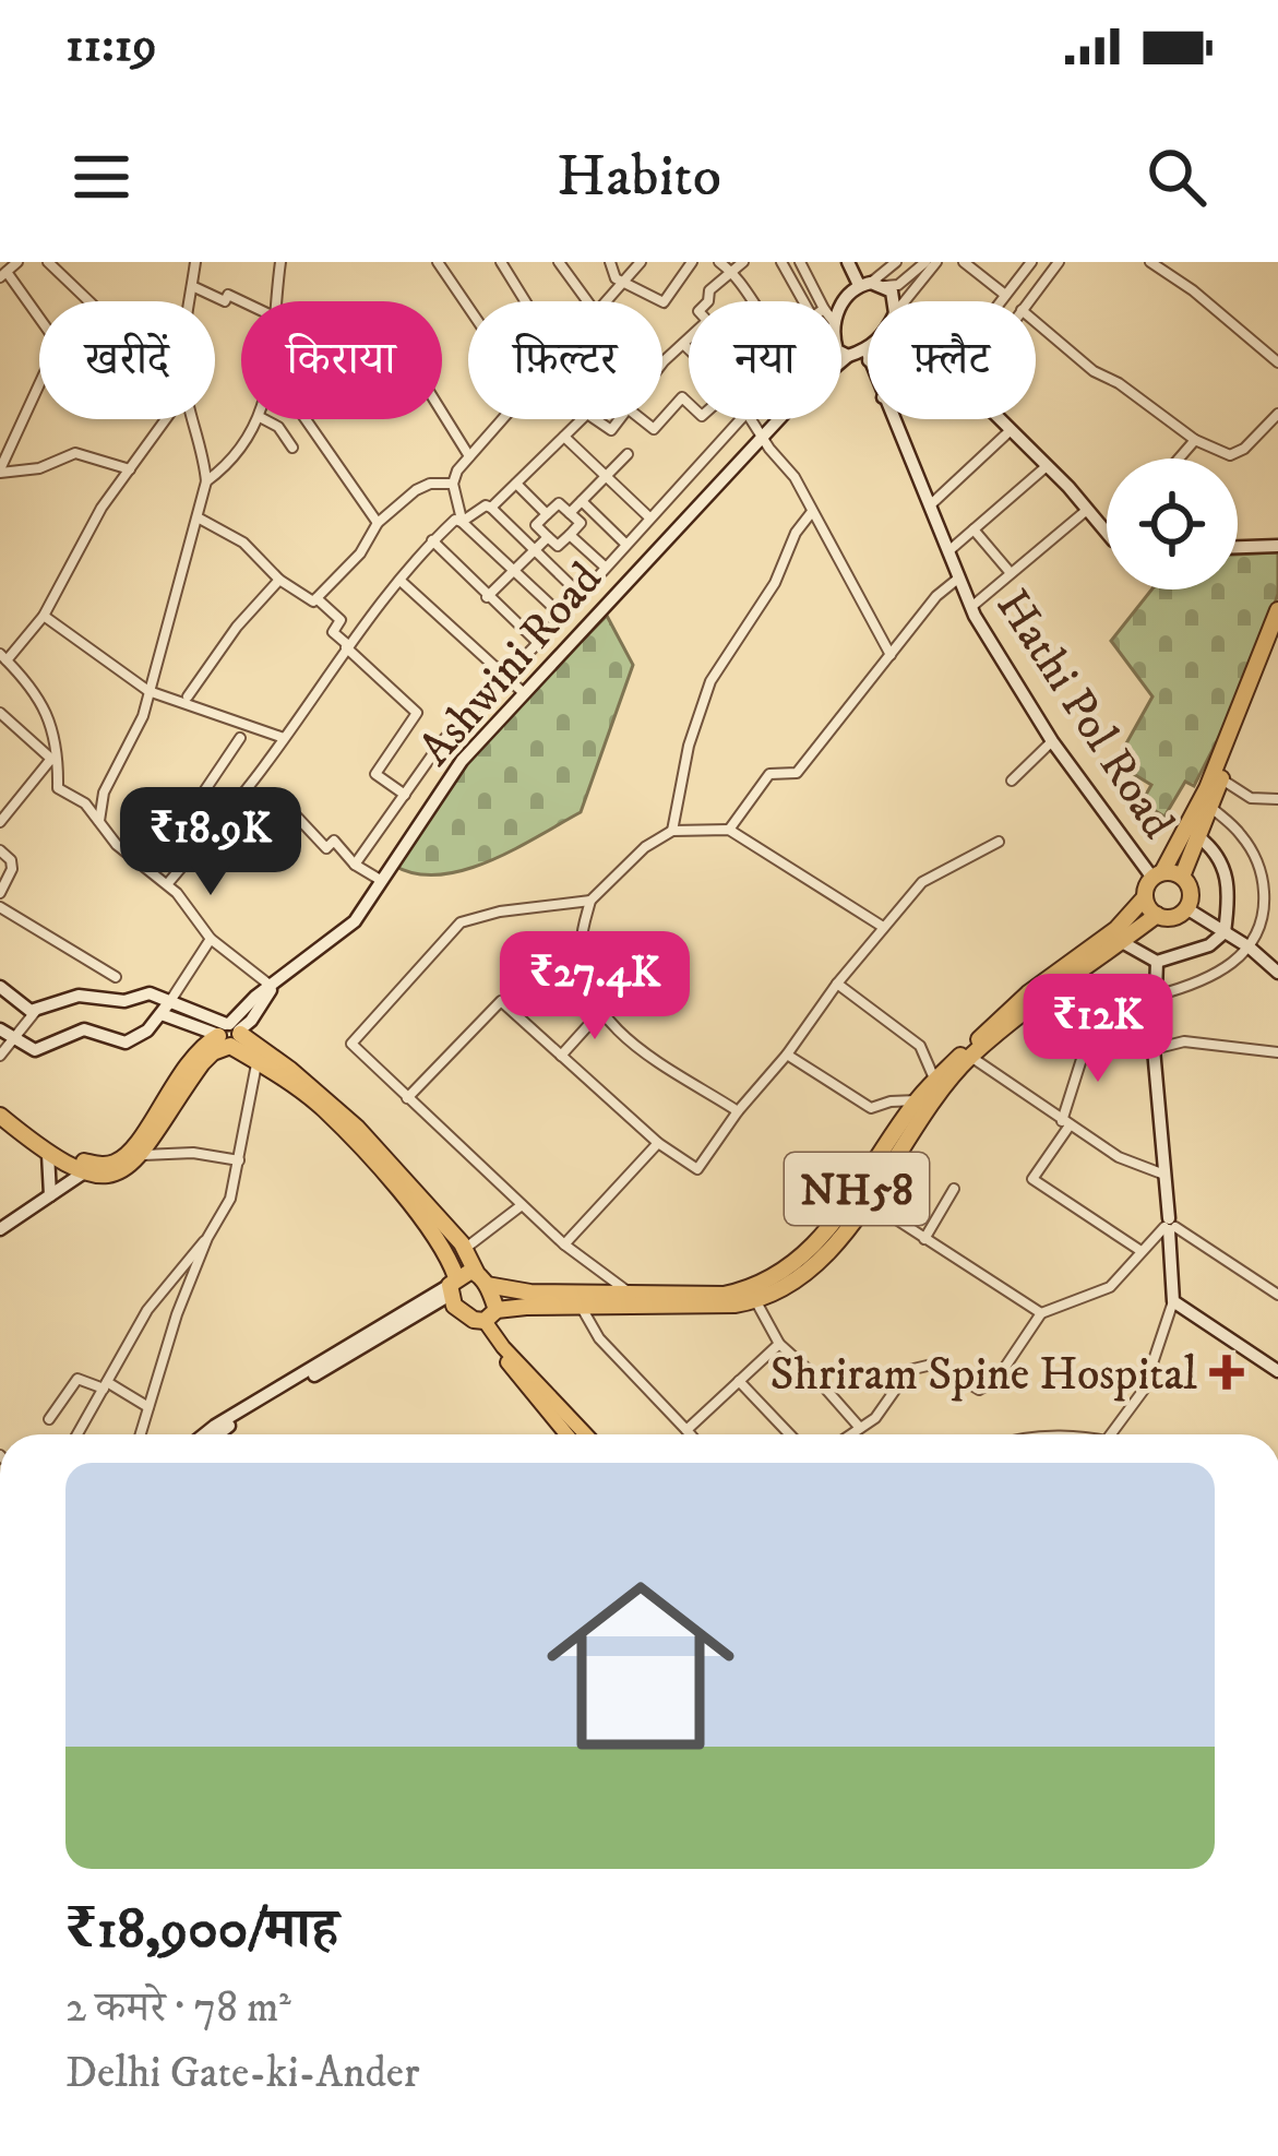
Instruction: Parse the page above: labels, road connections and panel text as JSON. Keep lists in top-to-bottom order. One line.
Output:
{"streets":{"highway":["NH58"],"main road":["Ashwini Road","Hathi Pol Road"]},"crossings":[["Hathi Pol Road","NH58"]],"places":{"health":["Shriram Spine Hospital"]},"page":{"status":"11:19","header":"Habito","chip":["खरीदें","किराया","फ़िल्टर","नया","फ़्लैट"],"price":["₹18.9K","₹27.4K","₹12K"],"list":[{"name":"₹18,900/माह","note":"2 कमरे · 78 m² · Delhi Gate-ki-Ander"}]}}
